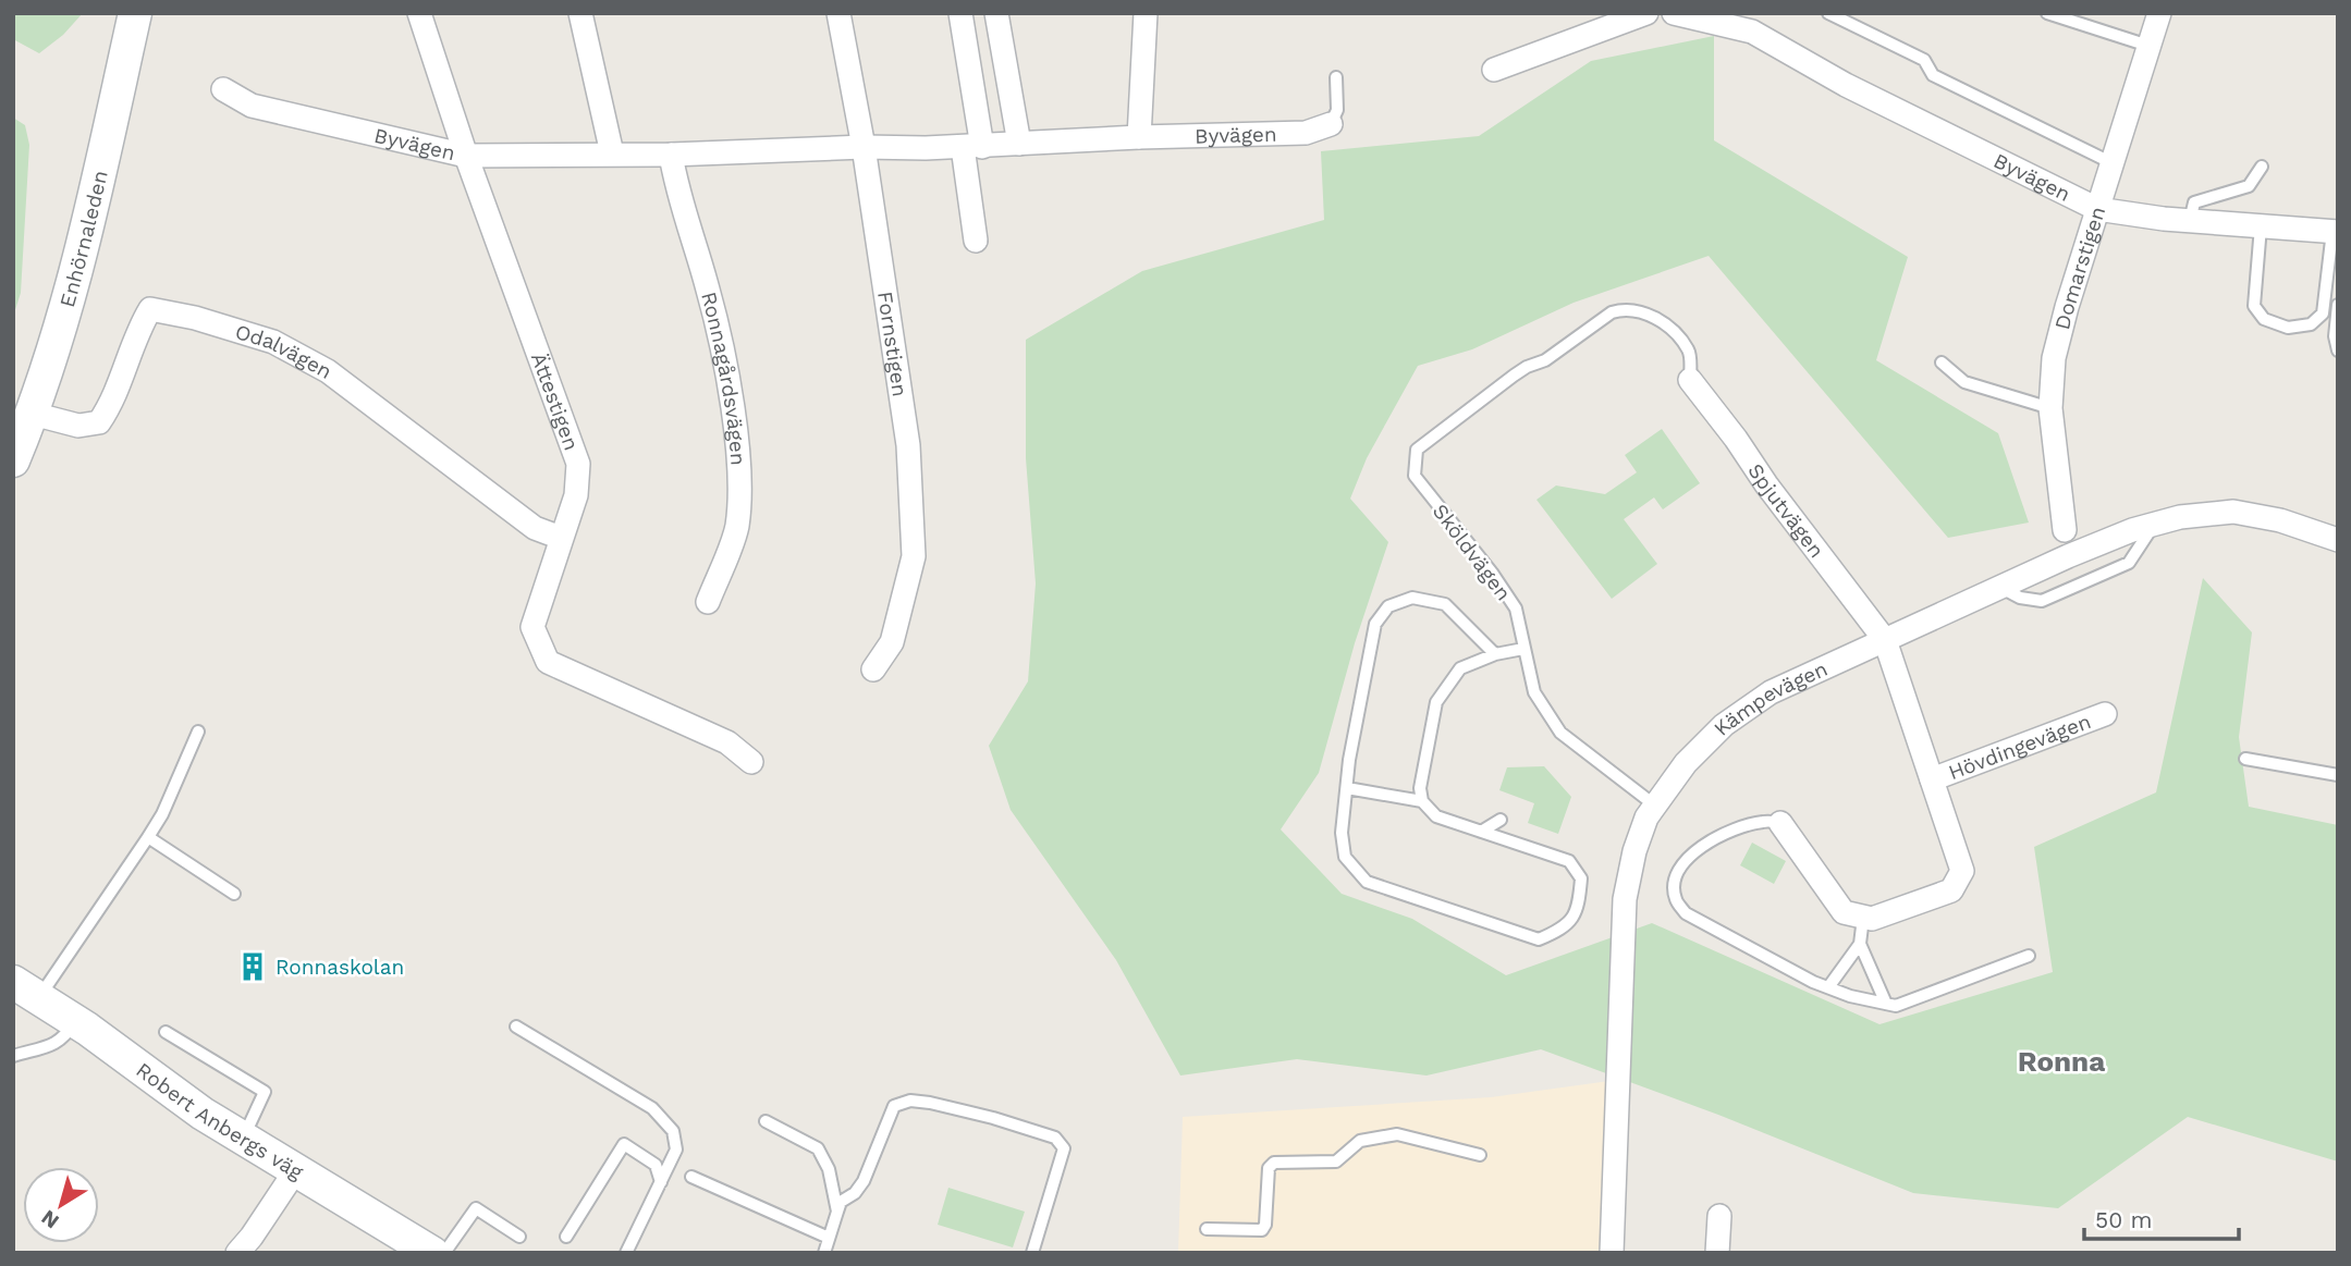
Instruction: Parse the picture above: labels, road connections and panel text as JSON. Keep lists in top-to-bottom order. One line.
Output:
{"streets":{"street":["Byvägen","Enhörnaleden","Domarstigen","Fornstigen","Odalvägen","Ronnagårdsvägen","Ättestigen","Spjutvägen","Kämpevägen","Hövdingevägen","Robert Anbergs väg"],"lane":["Sköldvägen"]},"crossings":[["Byvägen","Domarstigen"],["Byvägen","Fornstigen"],["Byvägen","Ronnagårdsvägen"],["Byvägen","Ättestigen"],["Enhörnaleden","Odalvägen"],["Odalvägen","Ättestigen"],["Spjutvägen","Sköldvägen"],["Spjutvägen","Kämpevägen"],["Spjutvägen","Hövdingevägen"],["Sköldvägen","Kämpevägen"],["Kämpevägen","Hövdingevägen"]],"districts":["Ronna"],"places":{"building":["Ronnaskolan"]},"scale_bar":"50 m","north":"bottom left"}
